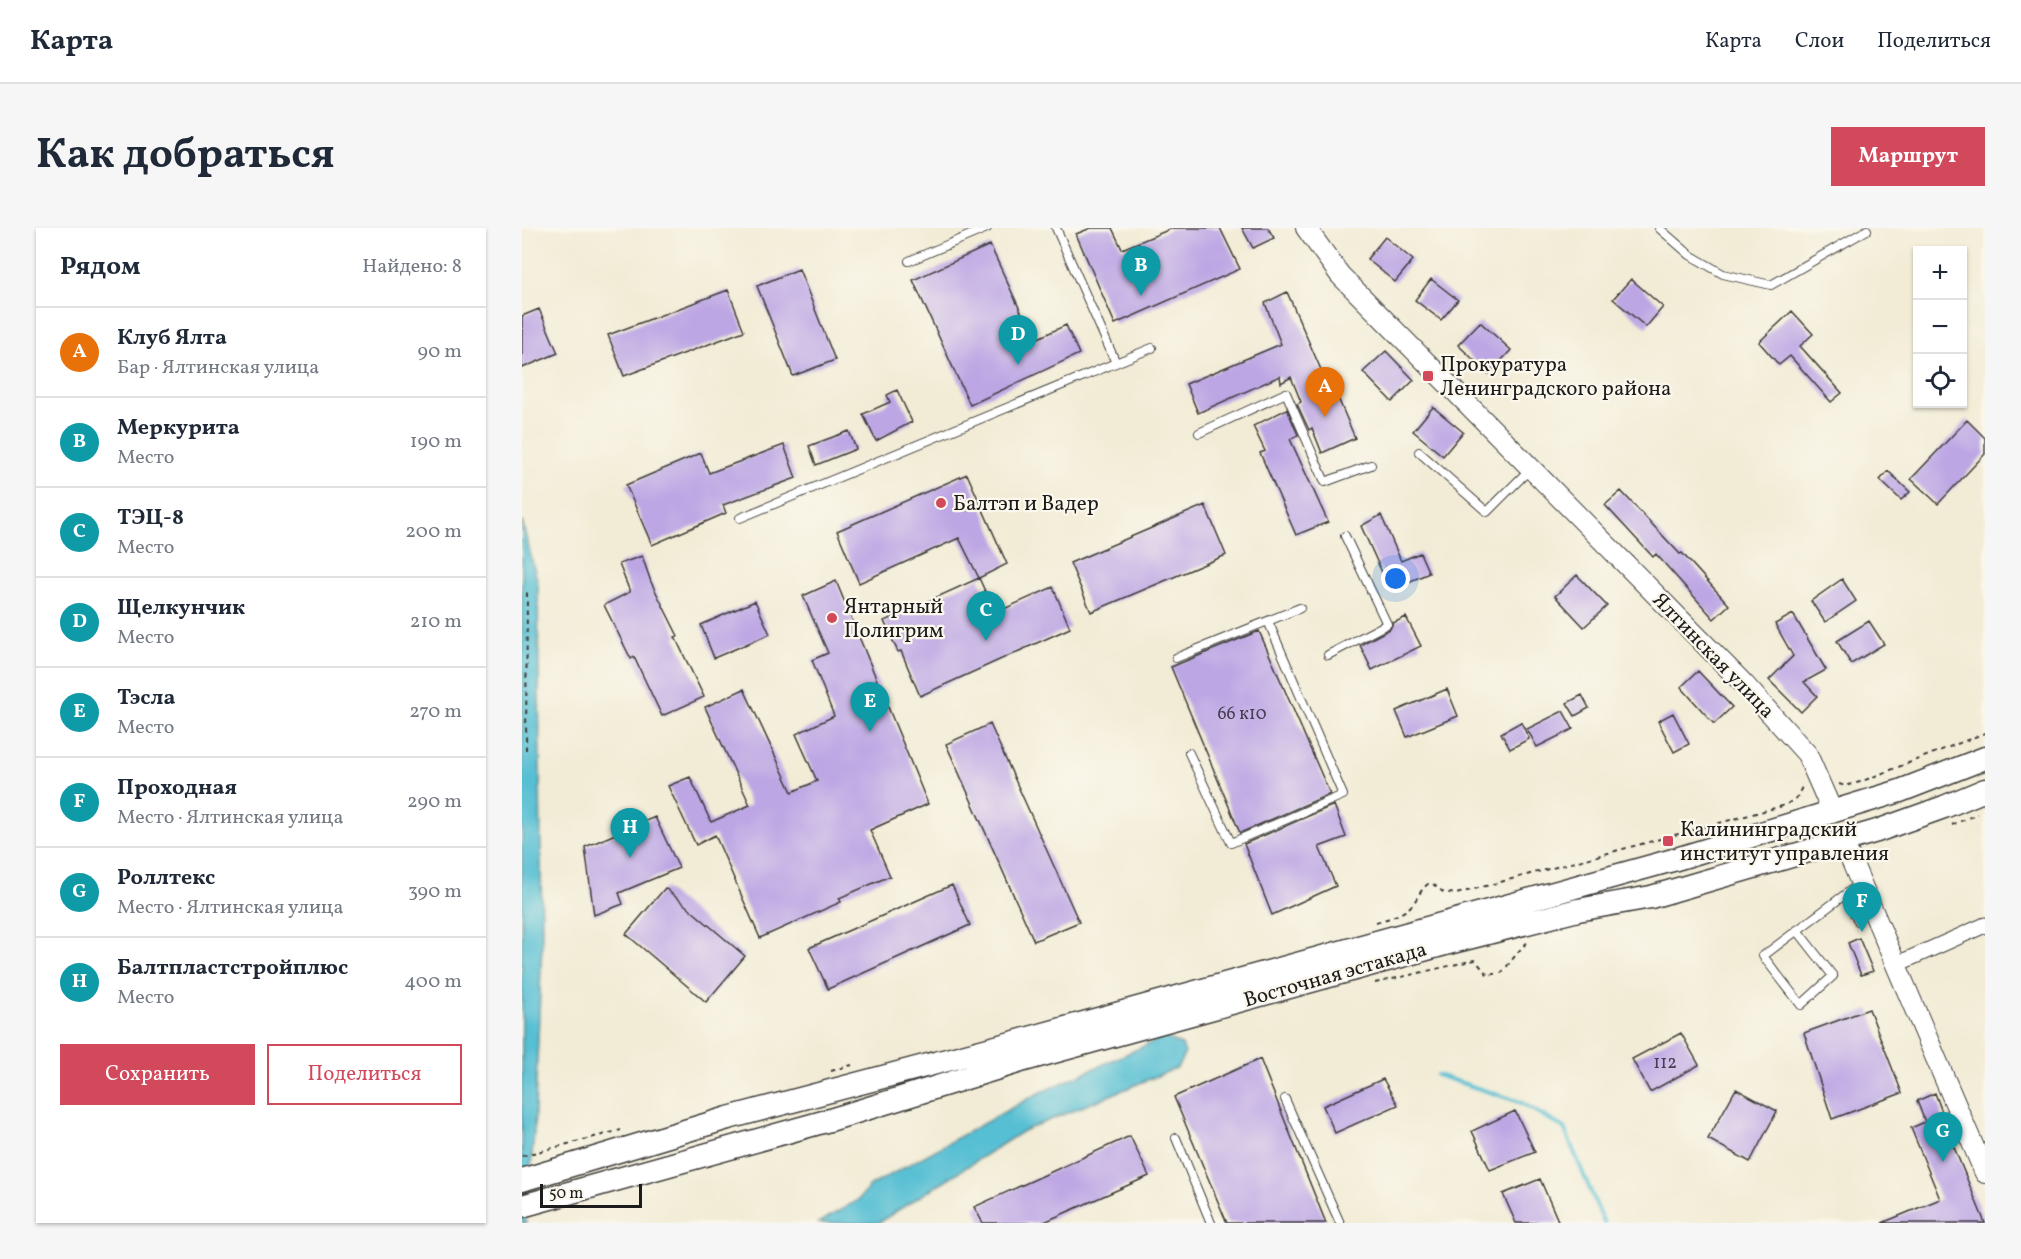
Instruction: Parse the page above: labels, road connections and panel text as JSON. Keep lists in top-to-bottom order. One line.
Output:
{"streets":{"main road":["Ялтинская улица","Восточная эстакада"]},"crossings":[["Ялтинская улица","Восточная эстакада"]],"places":{"transit":["Прокуратура Ленинградского района","Калининградский институт управления"],"other":["Балтэп и Вадер","Янтарный Полигрим"]},"house_numbers":["66 к10","112"],"scale_bar":"50 m","page":{"header":"Карта","nav":["Карта","Слои","Поделиться"],"title":"Как добраться","buttons":["Маршрут",["Сохранить","Поделиться"]],"heading":["Рядом","Найдено: 8"],"map_buttons":["+","−"],"pins":["B","D","A","C","E","H","F","G"],"list":[{"mark":"A","name":"Клуб Ялта","note":"Бар · Ялтинская улица","value":"90 m"},{"mark":"B","name":"Меркурита","note":"Место","value":"190 m"},{"mark":"C","name":"ТЭЦ-8","note":"Место","value":"200 m"},{"mark":"D","name":"Щелкунчик","note":"Место","value":"210 m"},{"mark":"E","name":"Тэсла","note":"Место","value":"270 m"},{"mark":"F","name":"Проходная","note":"Место · Ялтинская улица","value":"290 m"},{"mark":"G","name":"Роллтекс","note":"Место · Ялтинская улица","value":"390 m"},{"mark":"H","name":"Балтпластстройплюс","note":"Место","value":"400 m"}],"scale":"50 m"}}
